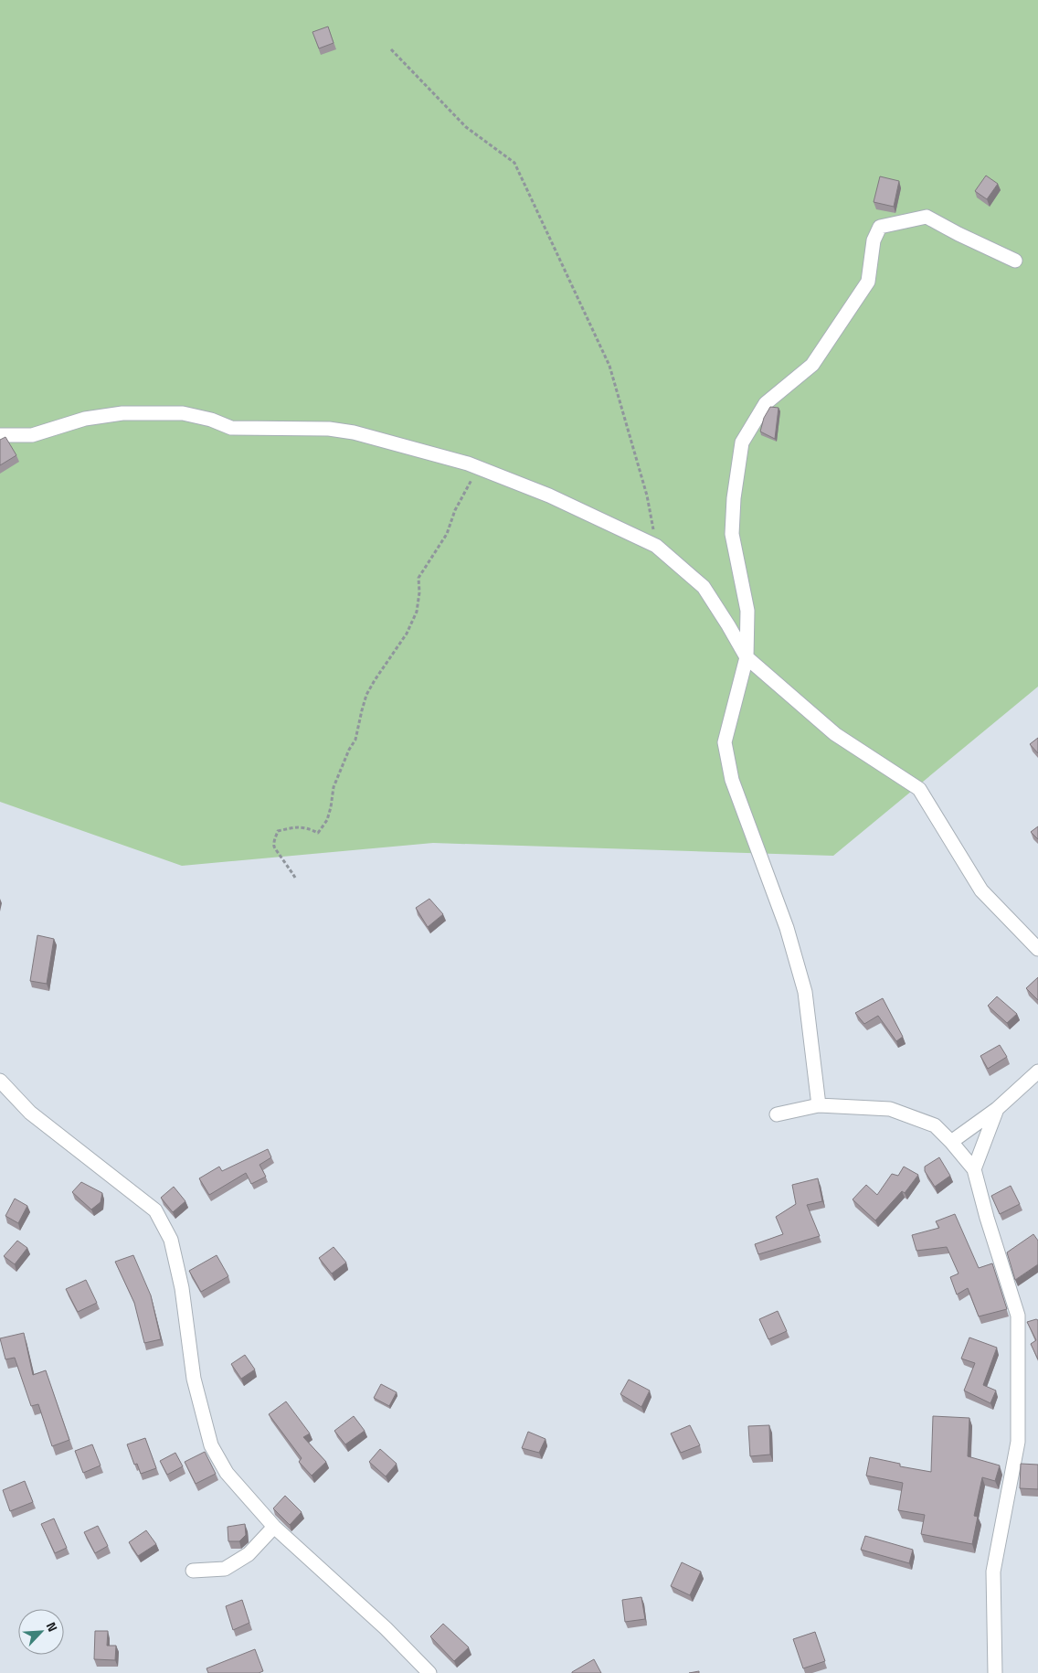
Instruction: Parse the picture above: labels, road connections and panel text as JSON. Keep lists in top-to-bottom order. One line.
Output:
{"north":"top right"}
